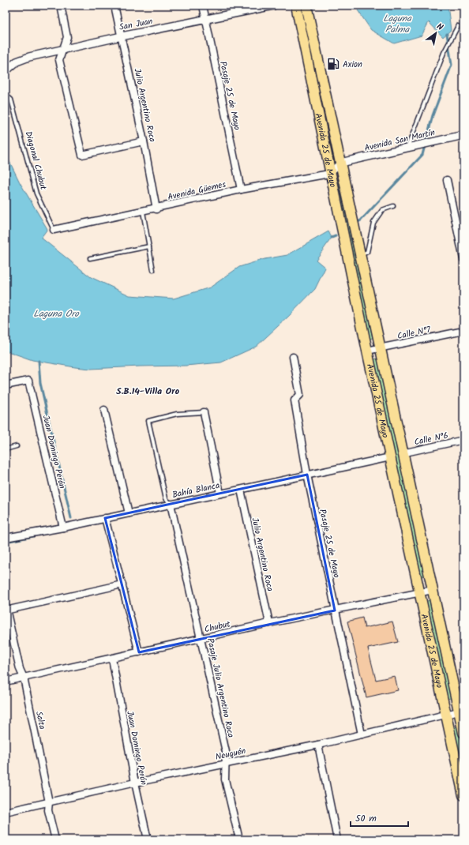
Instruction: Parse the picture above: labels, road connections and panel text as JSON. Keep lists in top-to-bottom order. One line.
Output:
{"streets":{"main road":["Avenida 25 de Mayo"],"street":["San Juan","Pasaje 25 de Mayo","Julio Argentino Roca","Avenida San Martín","Avenida Güemes","Calle N°7","Calle N°6","Juan Domingo Perón","Bahía Blanca","Chubut","Pasaje Julio Argentino Roca","Salta","Neuquén"],"lane":["Diagonal Chubut"]},"crossings":[["San Juan","Pasaje 25 de Mayo"],["San Juan","Julio Argentino Roca"],["Pasaje 25 de Mayo","Avenida Güemes"],["Pasaje 25 de Mayo","Bahía Blanca"],["Pasaje 25 de Mayo","Chubut"],["Pasaje 25 de Mayo","Neuquén"],["Julio Argentino Roca","Avenida Güemes"],["Julio Argentino Roca","Bahía Blanca"],["Julio Argentino Roca","Chubut"],["Avenida San Martín","Avenida 25 de Mayo"],["Avenida 25 de Mayo","Avenida Güemes"],["Avenida 25 de Mayo","Calle N°7"],["Avenida 25 de Mayo","Calle N°6"],["Avenida 25 de Mayo","Bahía Blanca"],["Avenida 25 de Mayo","Chubut"],["Avenida 25 de Mayo","Neuquén"],["Diagonal Chubut","Avenida Güemes"],["Juan Domingo Perón","Bahía Blanca"],["Juan Domingo Perón","Chubut"],["Juan Domingo Perón","Neuquén"],["Bahía Blanca","Pasaje Julio Argentino Roca"],["Chubut","Pasaje Julio Argentino Roca"],["Chubut","Salta"],["Pasaje Julio Argentino Roca","Neuquén"],["Salta","Neuquén"]],"districts":["S.B.14-Villa Oro"],"water":["Laguna Palma","Laguna Oro"],"places":{"fuel station":["Axion"]},"scale_bar":"50 m","north":"top right"}
